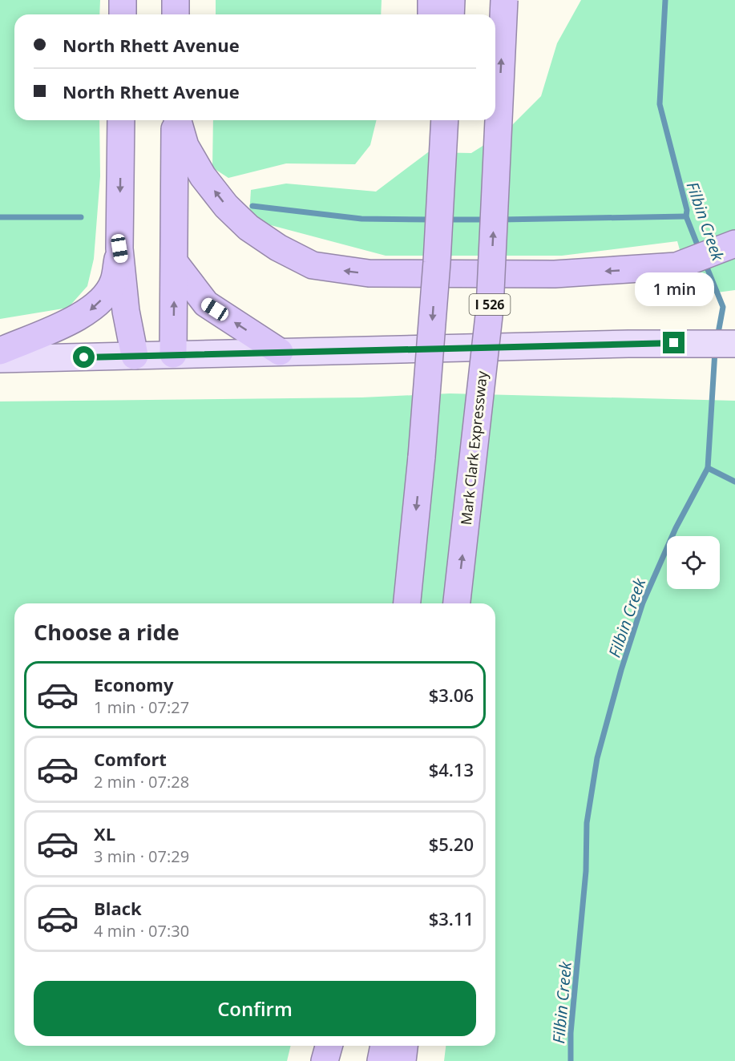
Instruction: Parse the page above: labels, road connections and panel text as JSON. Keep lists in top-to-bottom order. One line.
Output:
{"streets":{"highway":["I 526","Mark Clark Expressway"]},"water":["Filbin Creek"],"page":{"banner":["North Rhett Avenue","North Rhett Avenue"],"bubble":"1 min","heading":"Choose a ride","list":[{"name":"Economy","note":"1 min · 07:27","value":"$3.06"},{"name":"Comfort","note":"2 min · 07:28","value":"$4.13"},{"name":"XL","note":"3 min · 07:29","value":"$5.20"},{"name":"Black","note":"4 min · 07:30","value":"$3.11"}],"buttons":"Confirm"}}
